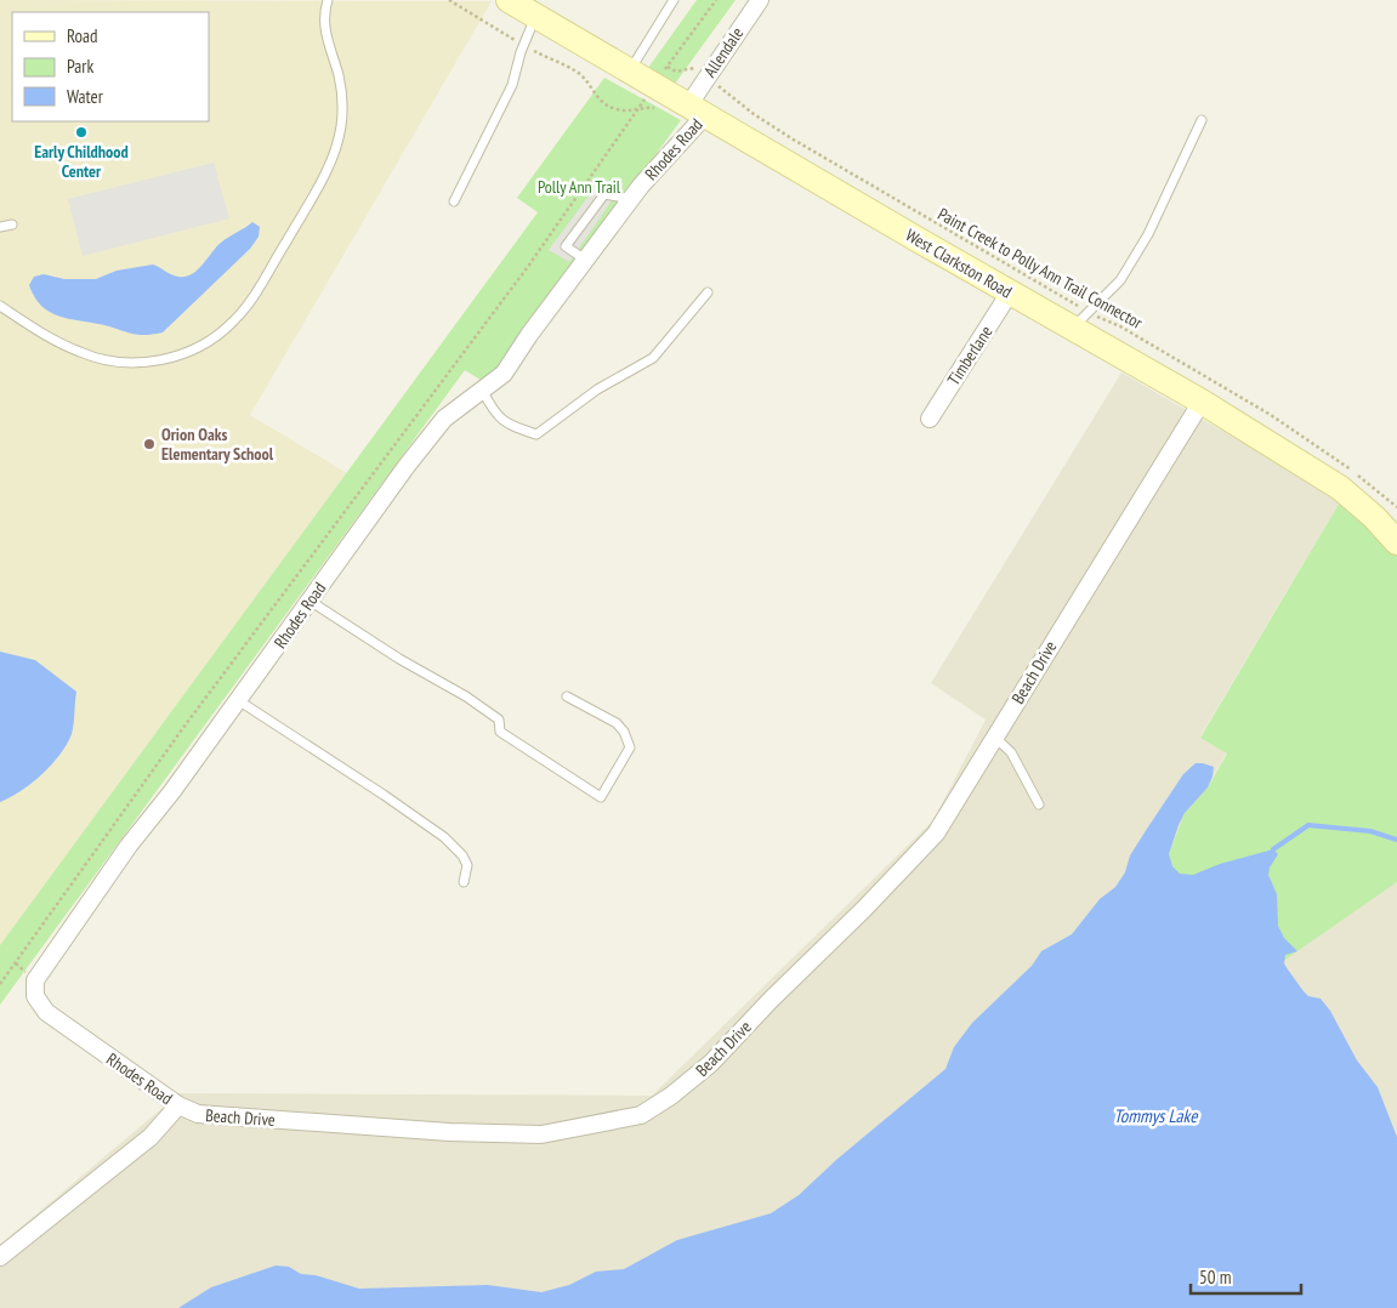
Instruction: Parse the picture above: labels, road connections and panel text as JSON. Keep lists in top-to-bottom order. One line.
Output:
{"streets":{"main road":["West Clarkston Road"],"street":["Allendale","Rhodes Road","Timberlane","Beach Drive"],"path":["Paint Creek to Polly Ann Trail Connector"]},"crossings":[["Allendale","Rhodes Road"],["Allendale","West Clarkston Road"],["Allendale","Paint Creek to Polly Ann Trail Connector"],["Rhodes Road","West Clarkston Road"],["Rhodes Road","Beach Drive"],["West Clarkston Road","Paint Creek to Polly Ann Trail Connector"],["West Clarkston Road","Timberlane"],["West Clarkston Road","Beach Drive"]],"water":["Tommys Lake"],"parks":["Polly Ann Trail"],"places":["Early Childhood Center","Orion Oaks Elementary School"],"legend":["Road","Park","Water"],"scale_bar":"50 m"}
